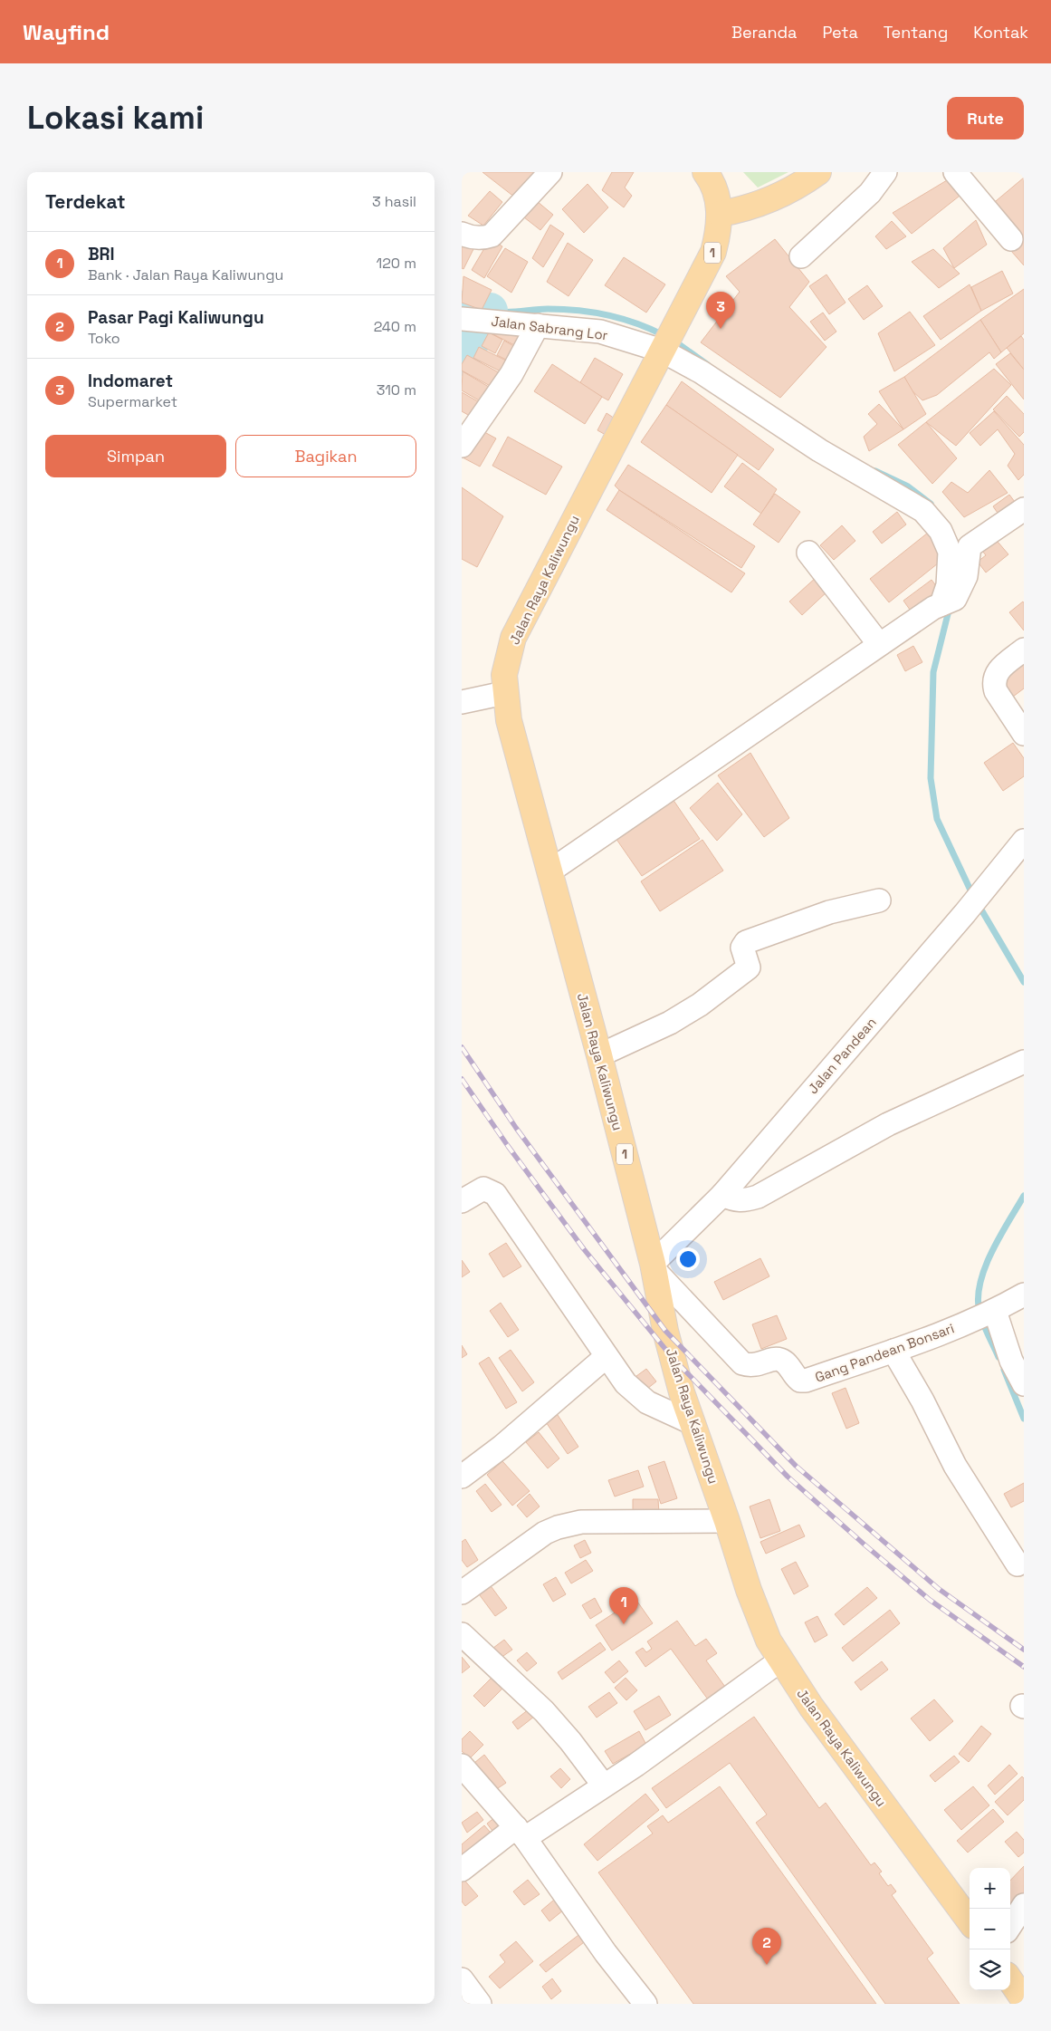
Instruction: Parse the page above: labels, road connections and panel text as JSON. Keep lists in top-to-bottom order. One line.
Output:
{"streets":{"main road":["1","Jalan Raya Kaliwungu"],"street":["Jalan Sabrang Lor","Jalan Pandean","Gang Pandean Bonsari"]},"crossings":[["Jalan Sabrang Lor","Jalan Raya Kaliwungu"],["Jalan Raya Kaliwungu","Jalan Pandean"],["Jalan Raya Kaliwungu","Gang Pandean Bonsari"],["Jalan Pandean","Gang Pandean Bonsari"]],"page":{"header":"Wayfind","nav":["Beranda","Peta","Tentang","Kontak"],"buttons":["Rute",["Simpan","Bagikan"]],"title":"Lokasi kami","heading":["Terdekat","3 hasil"],"list":[{"mark":"1","name":"BRI","note":"Bank · Jalan Raya Kaliwungu","value":"120 m"},{"mark":"2","name":"Pasar Pagi Kaliwungu","note":"Toko","value":"240 m"},{"mark":"3","name":"Indomaret","note":"Supermarket","value":"310 m"}],"pins":["3","1","2"],"map_buttons":["+","−"]}}
